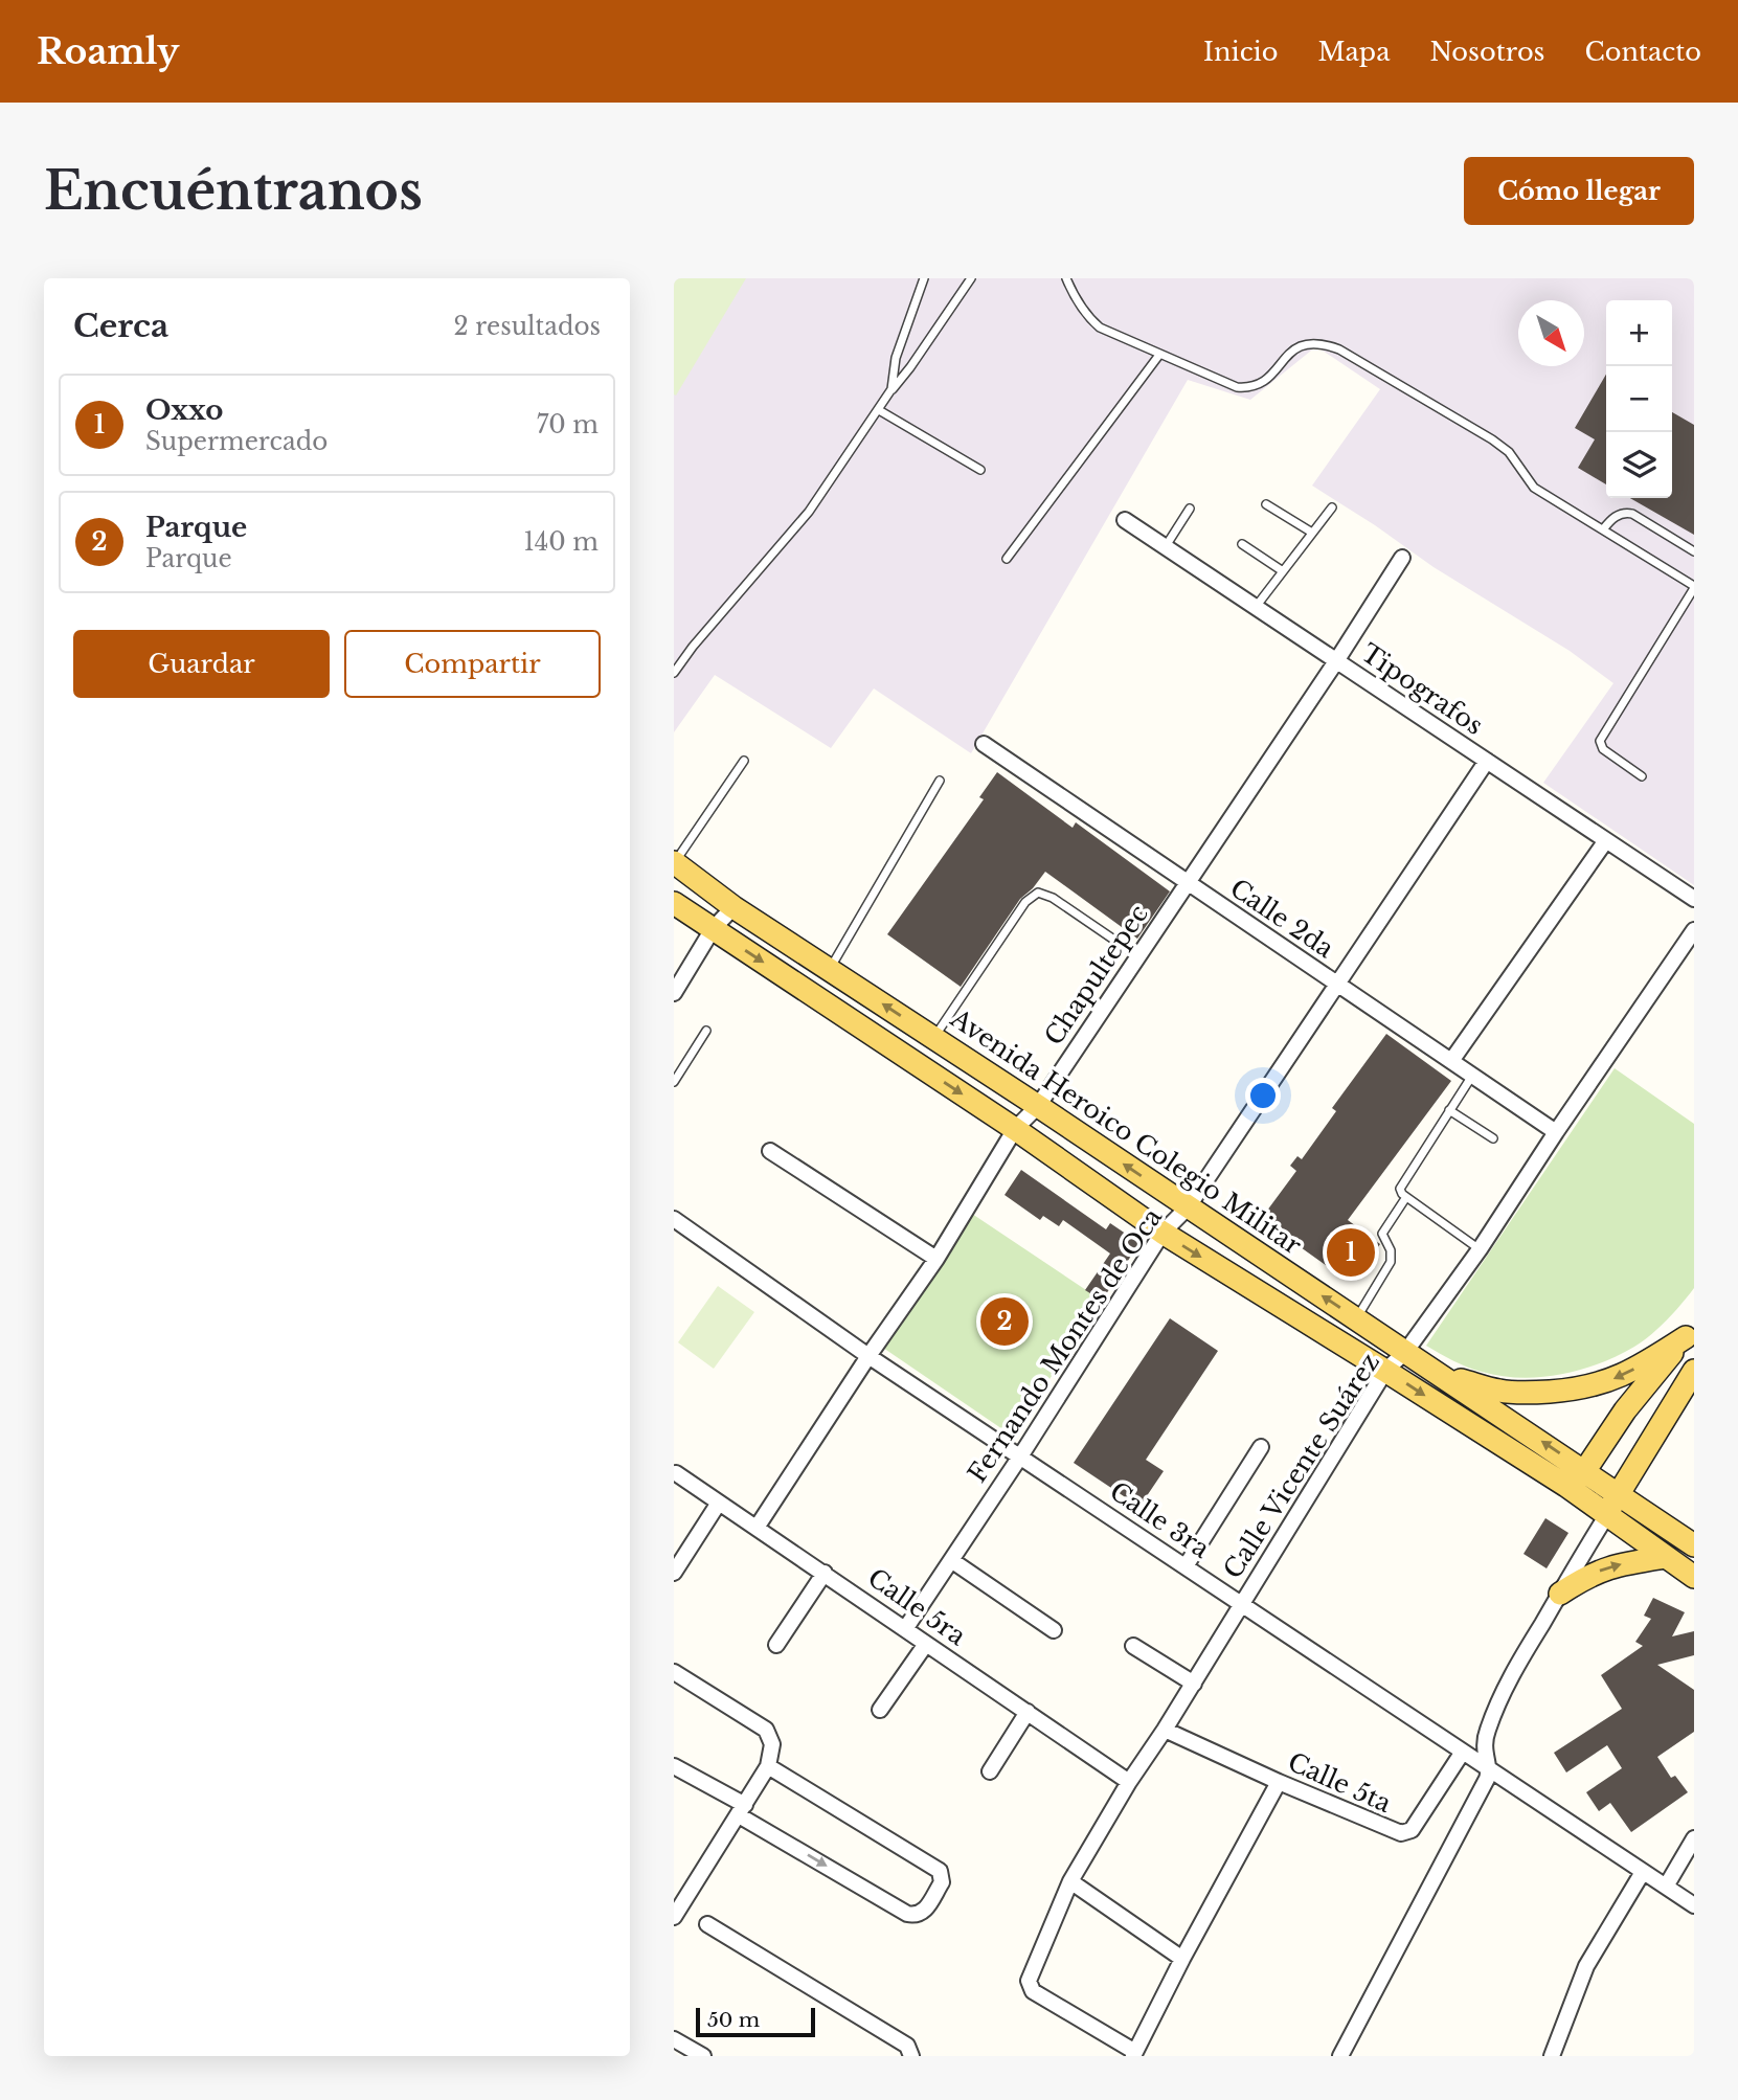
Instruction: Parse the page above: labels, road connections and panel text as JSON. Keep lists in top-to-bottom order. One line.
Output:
{"streets":{"main road":["Avenida Heroico Colegio Militar"],"street":["Tipografos","Calle 2da","Chapultepec","Fernando Montes de Oca","Calle Vicente Suárez","Calle 3ra","Calle 5ra","Calle 5ta"]},"crossings":[["Tipografos","Chapultepec"],["Tipografos","Fernando Montes de Oca"],["Calle 2da","Chapultepec"],["Calle 2da","Fernando Montes de Oca"],["Calle 2da","Calle Vicente Suárez"],["Chapultepec","Avenida Heroico Colegio Militar"],["Chapultepec","Calle 3ra"],["Chapultepec","Calle 5ra"],["Avenida Heroico Colegio Militar","Fernando Montes de Oca"],["Avenida Heroico Colegio Militar","Calle Vicente Suárez"],["Fernando Montes de Oca","Calle 3ra"],["Fernando Montes de Oca","Calle 5ra"],["Calle Vicente Suárez","Calle 3ra"],["Calle Vicente Suárez","Calle 5ra"],["Calle Vicente Suárez","Calle 5ta"],["Calle 3ra","Calle 5ta"]],"scale_bar":"50 m","north":"bottom right","page":{"header":"Roamly","nav":["Inicio","Mapa","Nosotros","Contacto"],"buttons":["Cómo llegar",["Guardar","Compartir"]],"title":"Encuéntranos","heading":["Cerca","2 resultados"],"map_buttons":["+","−"],"list":[{"mark":"1","name":"Oxxo","note":"Supermercado","value":"70 m"},{"mark":"2","name":"Parque","note":"Parque","value":"140 m"}],"pins":["1","2"],"scale":"50 m"}}
